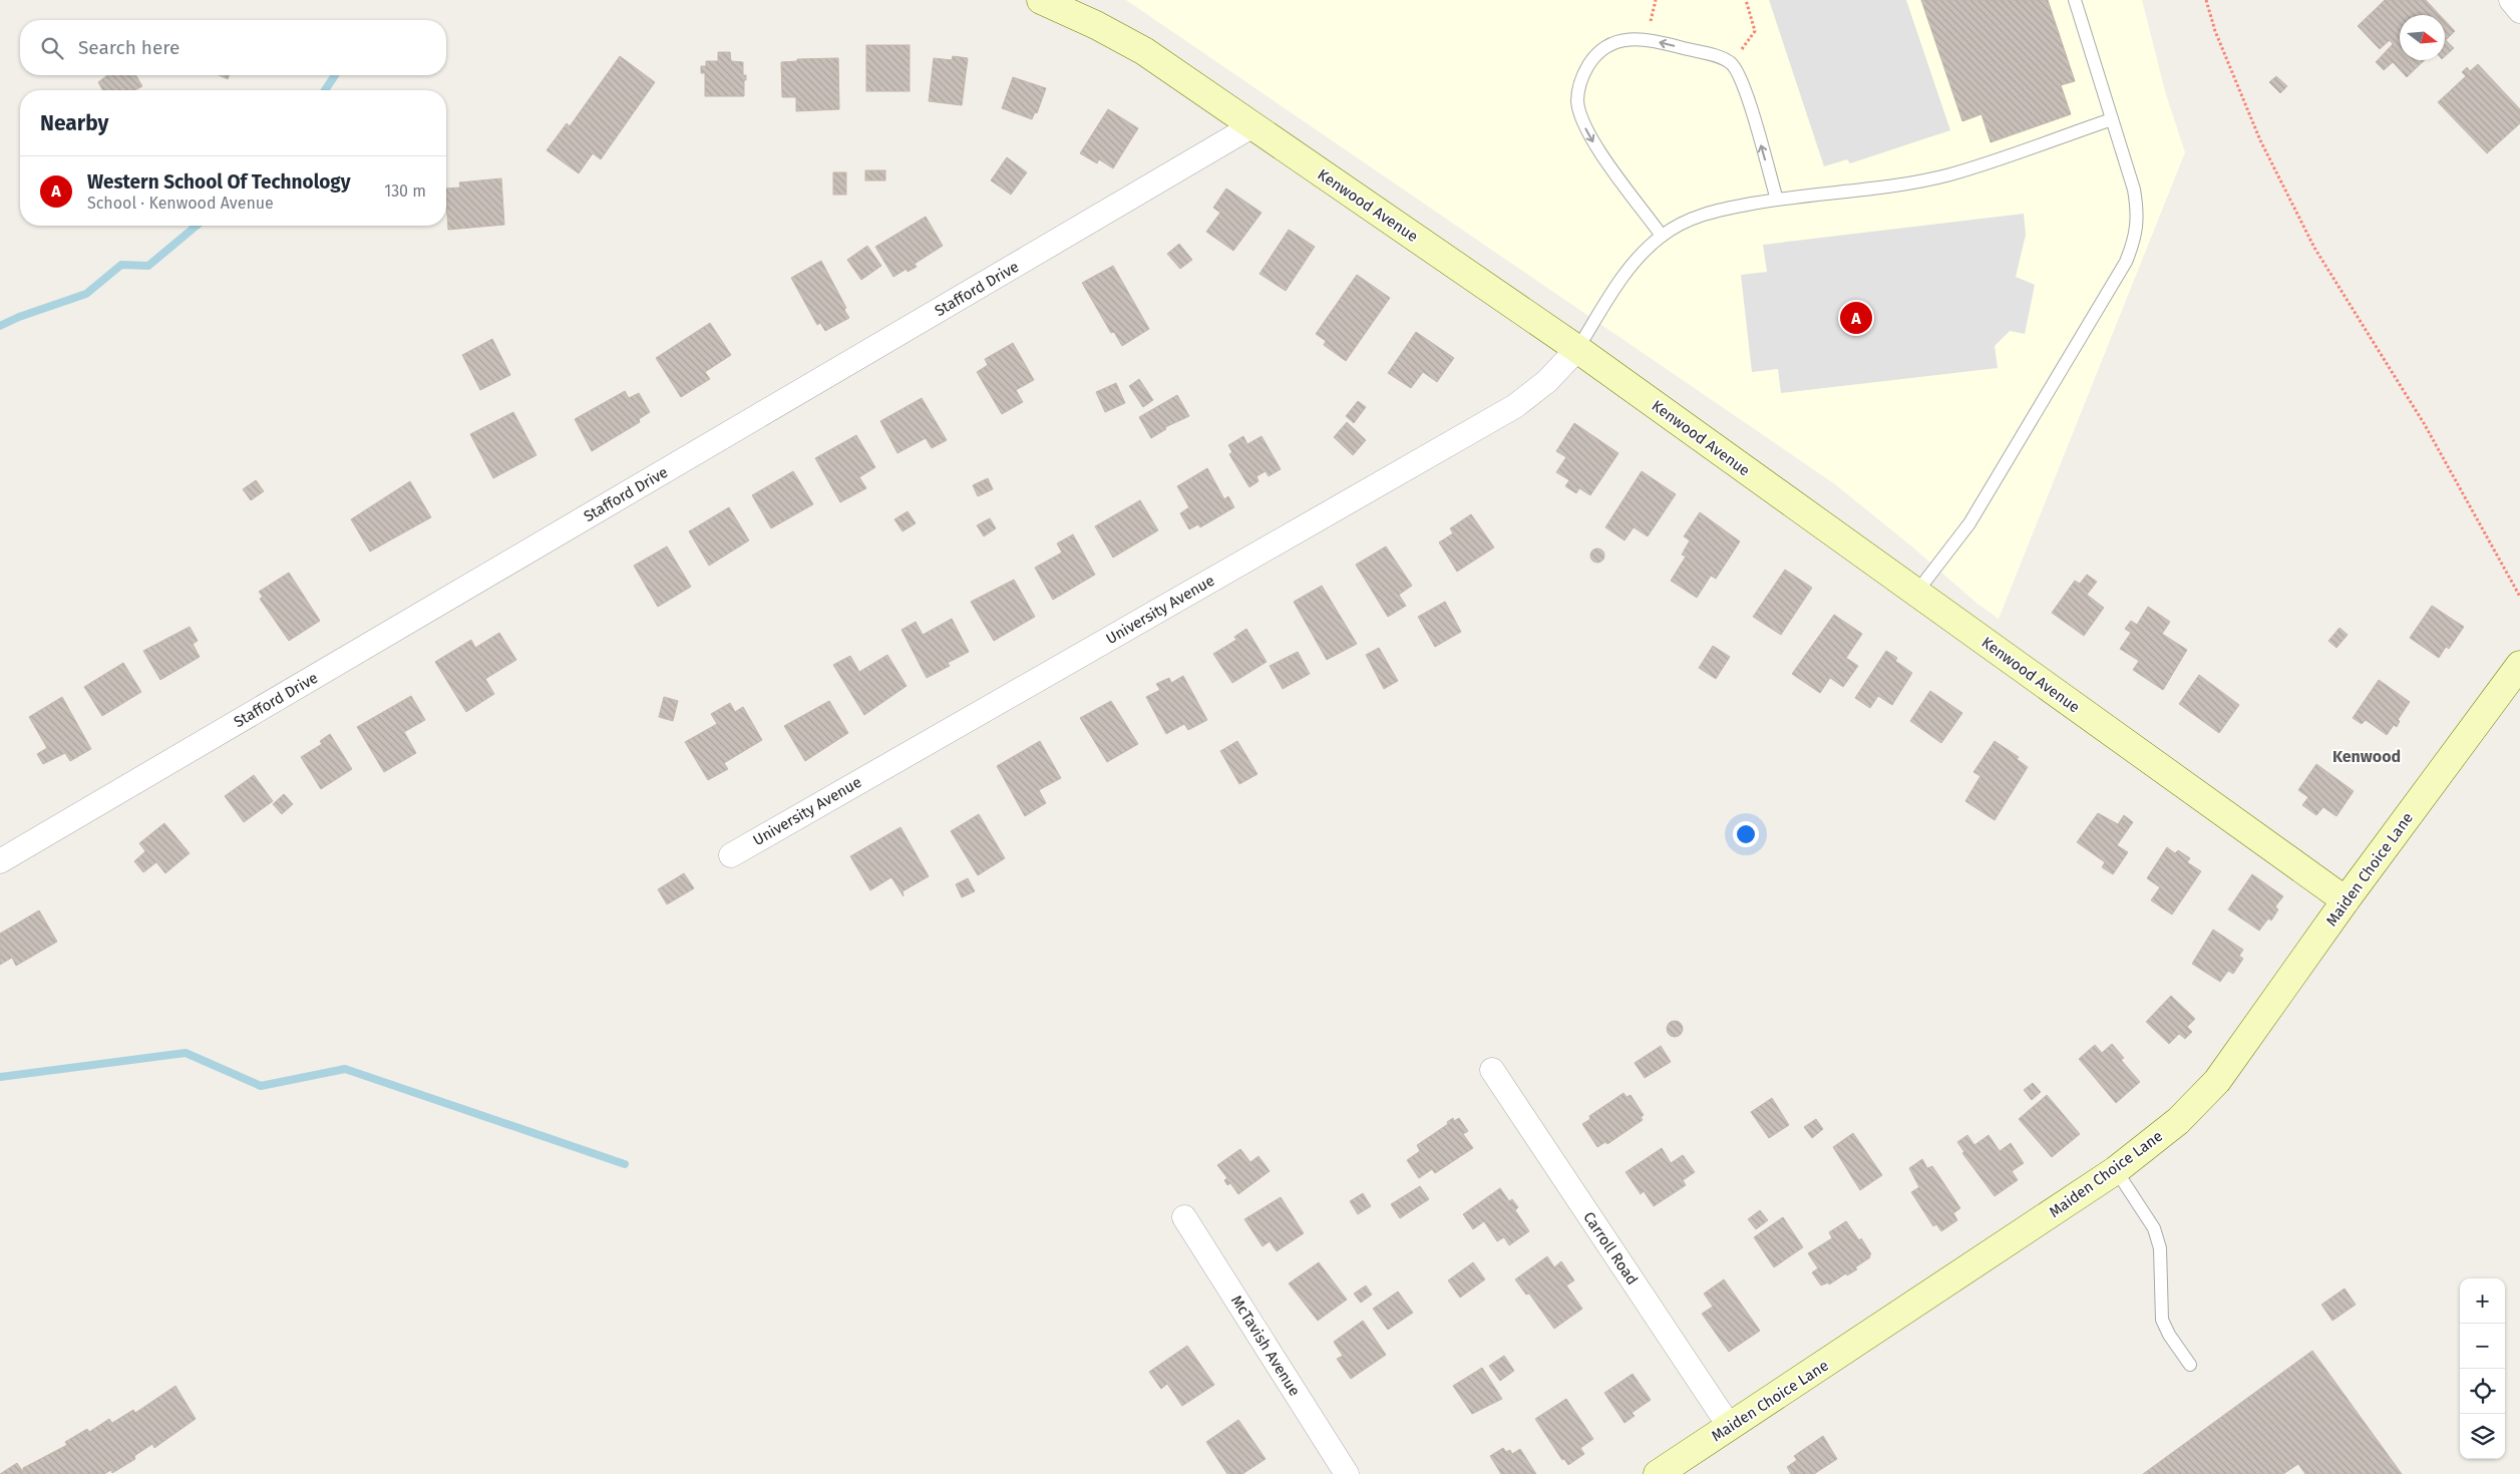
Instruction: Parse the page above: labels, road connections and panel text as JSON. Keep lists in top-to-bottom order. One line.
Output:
{"streets":{"street":["Kenwood Avenue","Stafford Drive","University Avenue","Maiden Choice Lane","Carroll Road","McTavish Avenue"]},"crossings":[["Kenwood Avenue","Stafford Drive"],["Kenwood Avenue","University Avenue"],["Kenwood Avenue","Maiden Choice Lane"],["Maiden Choice Lane","Carroll Road"]],"districts":["Kenwood"],"north":"right","page":{"search":"Search here","heading":"Nearby","list":[{"mark":"A","name":"Western School Of Technology","note":"School · Kenwood Avenue","value":"130 m"}],"pins":"A","map_buttons":["+","−"]}}
